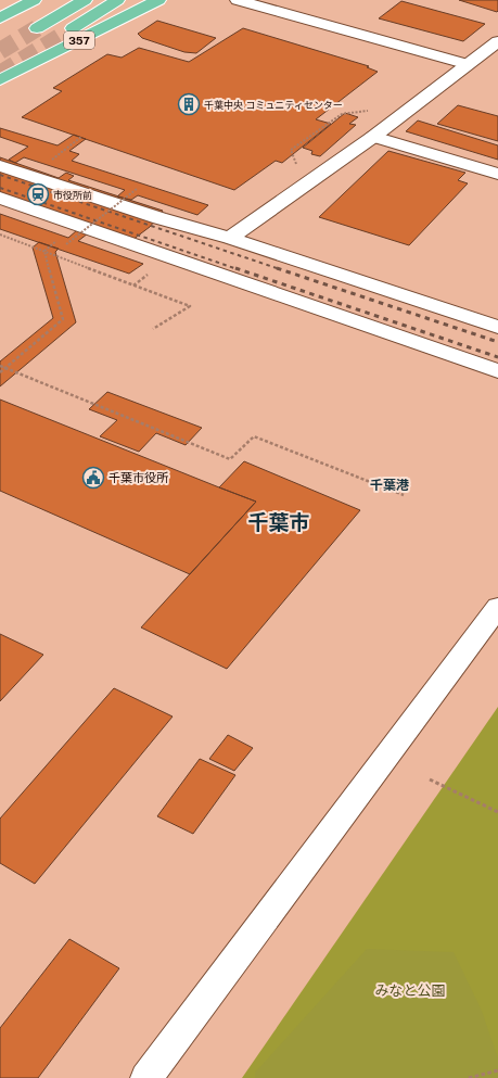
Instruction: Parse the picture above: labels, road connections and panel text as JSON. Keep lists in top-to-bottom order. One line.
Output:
{"streets":{"highway":["357"]},"districts":["千葉港","千葉市"],"parks":["みなと公園"],"places":{"building":["千葉中央 コミュニティセンター"],"station":["市役所前"],"public building":["千葉市役所"]}}
